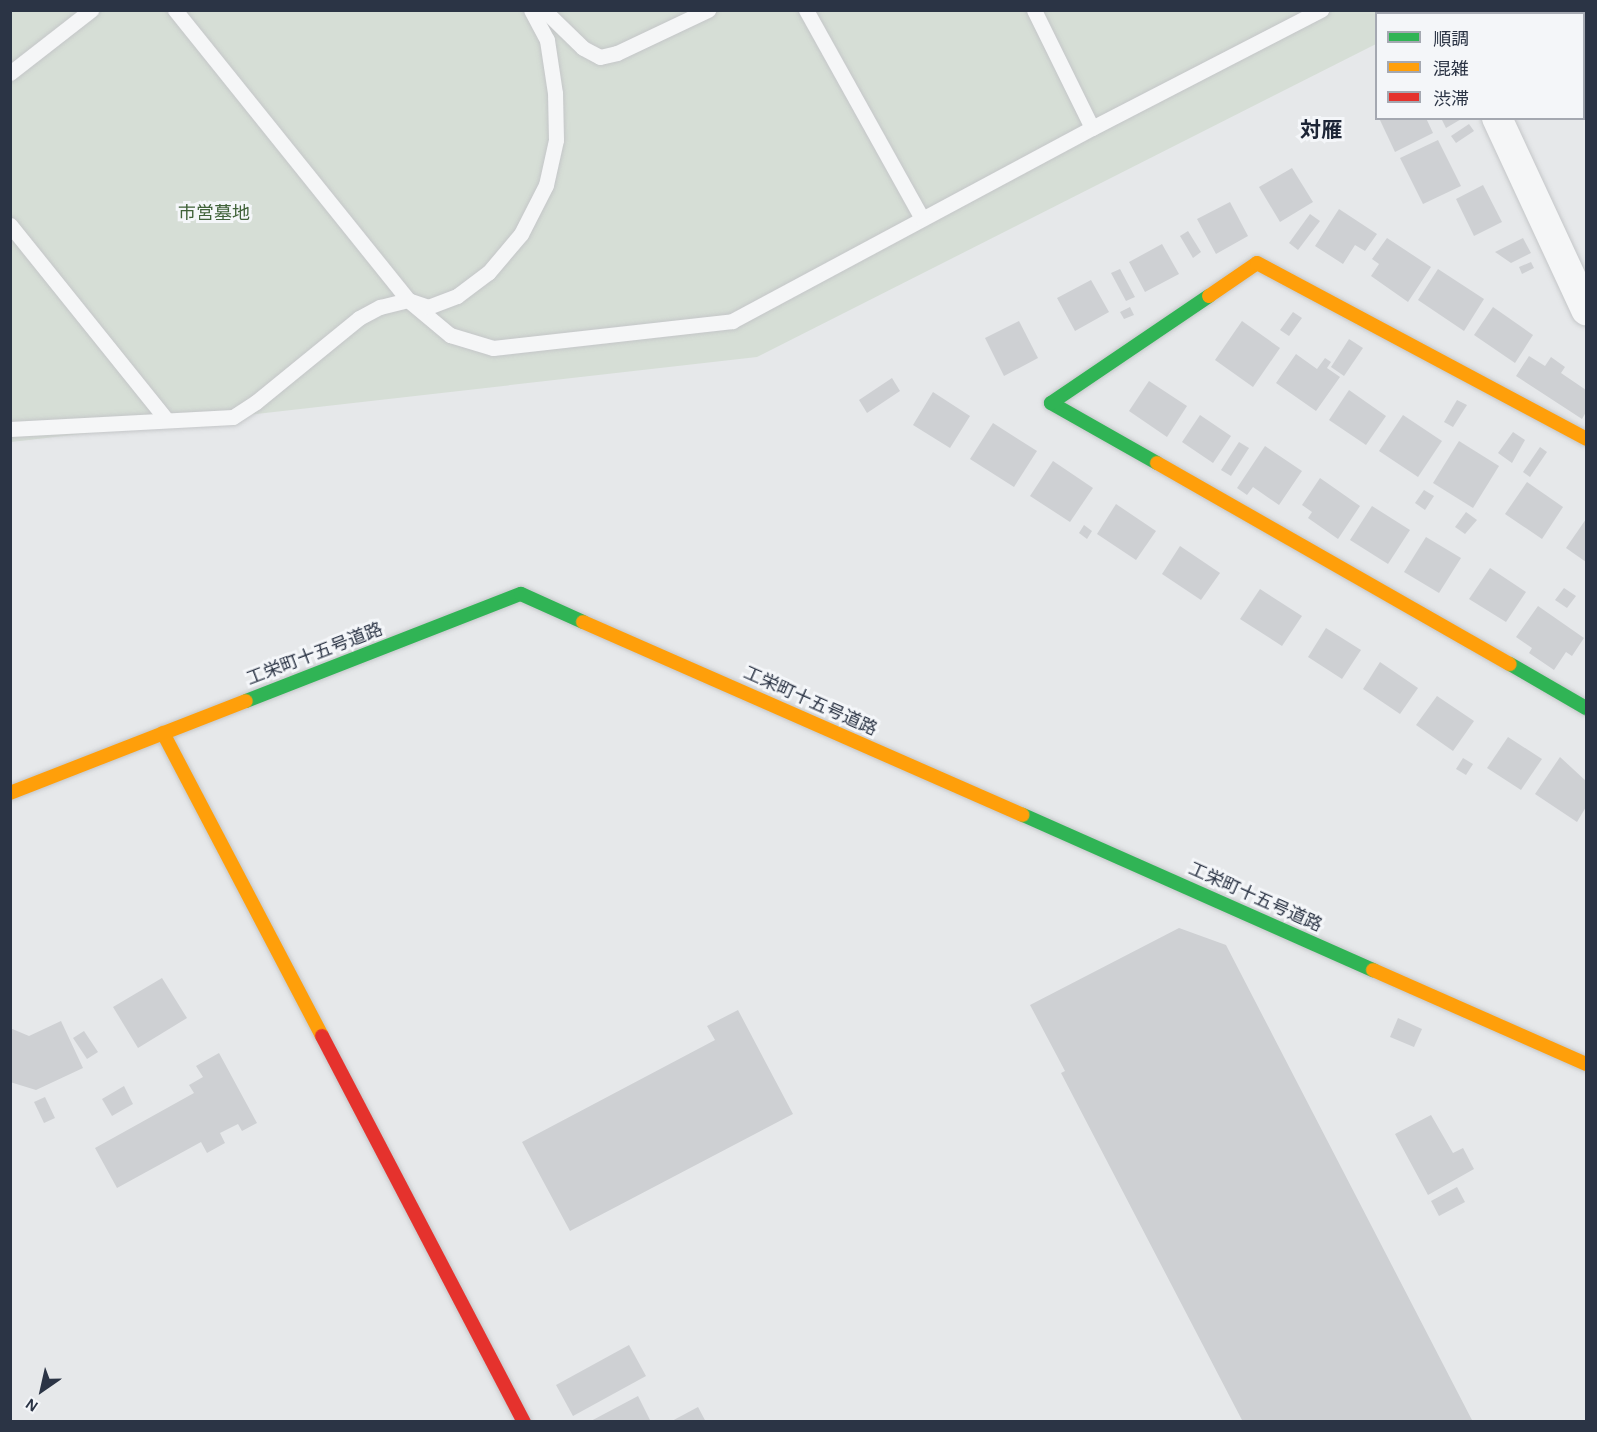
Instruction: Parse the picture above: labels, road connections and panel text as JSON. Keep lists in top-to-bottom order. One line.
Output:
{"streets":{"street":["工栄町十五号道路"]},"districts":["対雁"],"parks":["市営墓地"],"legend":["順調","混雑","渋滞"],"north":"bottom left"}
